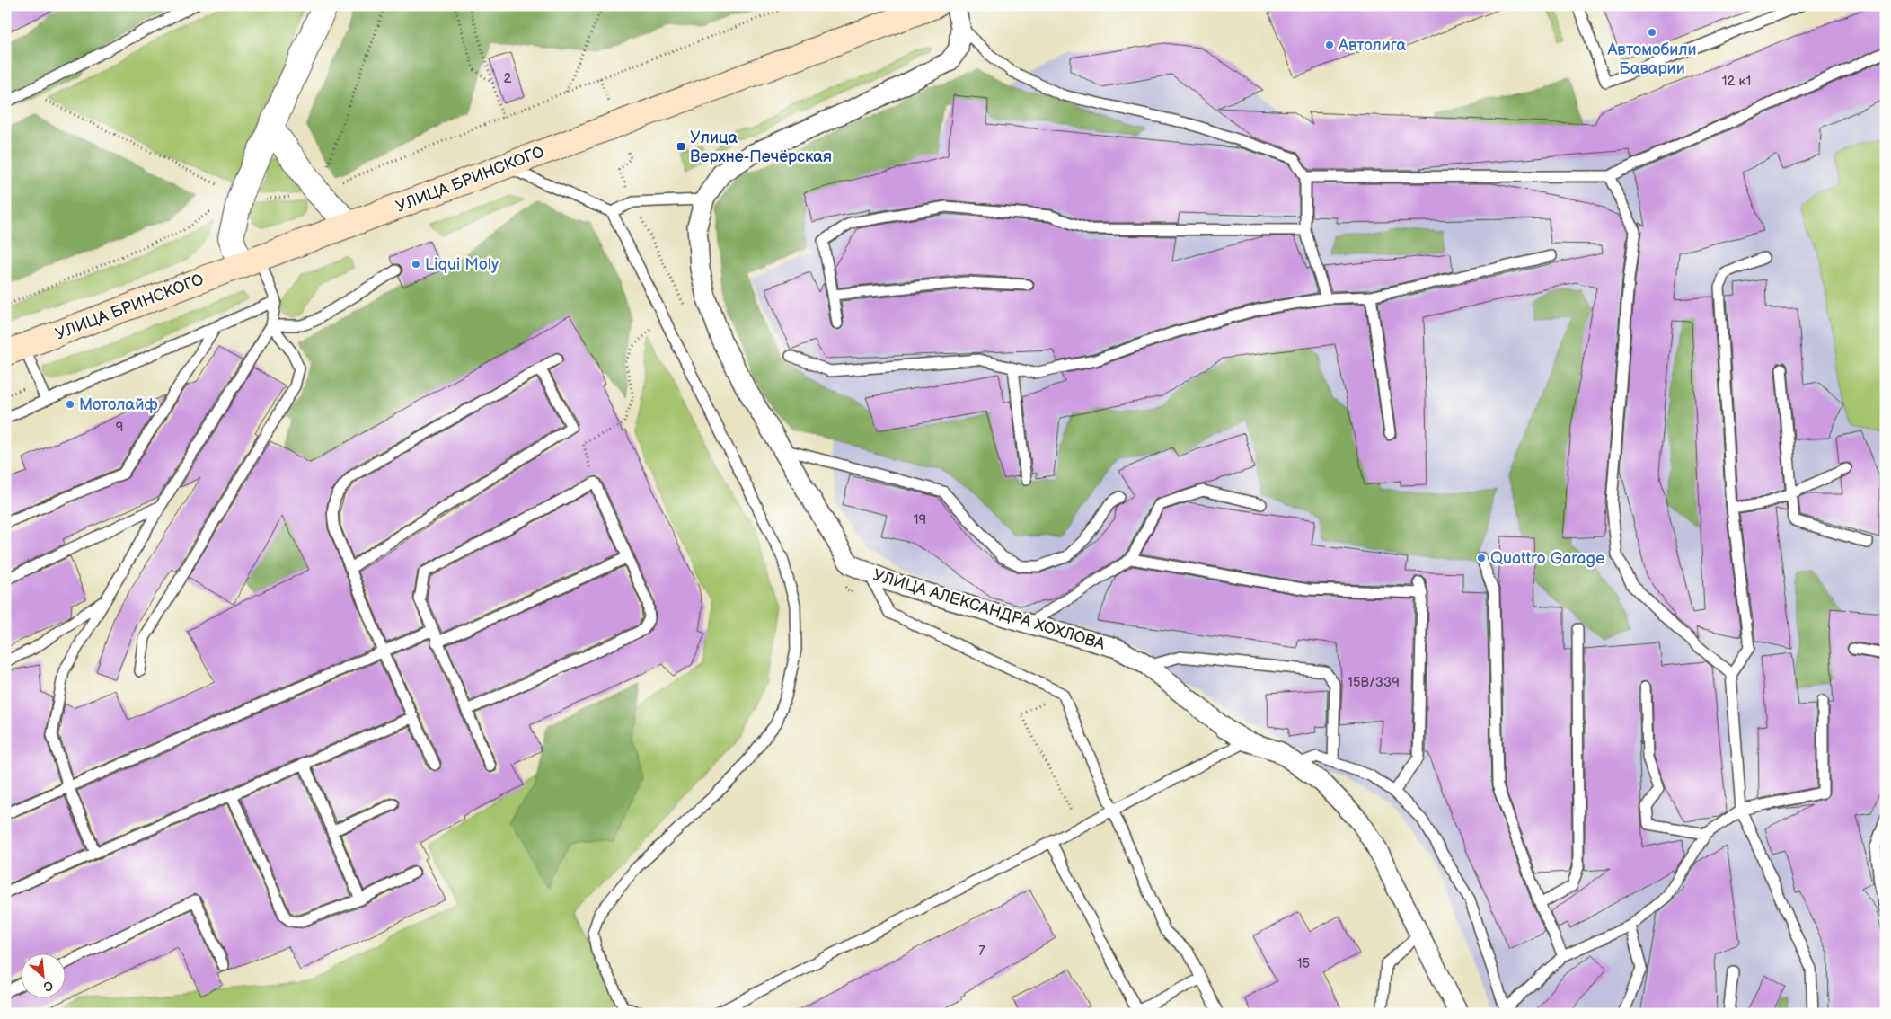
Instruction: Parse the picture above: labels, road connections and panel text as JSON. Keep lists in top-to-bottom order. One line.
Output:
{"streets":{"main road":["УЛИЦА БРИНСКОГО"],"street":["УЛИЦА АЛЕКСАНДРА ХОХЛОВА"]},"places":{"other":["Автомобили Баварии","Автолига","Liqui Moly","Мотолайф","Quattro Garage"],"transit":["Улица Верхне-Печёрская"]},"house_numbers":["2","12 к1","9","19","15В/339","7","15"],"north":"bottom right"}
